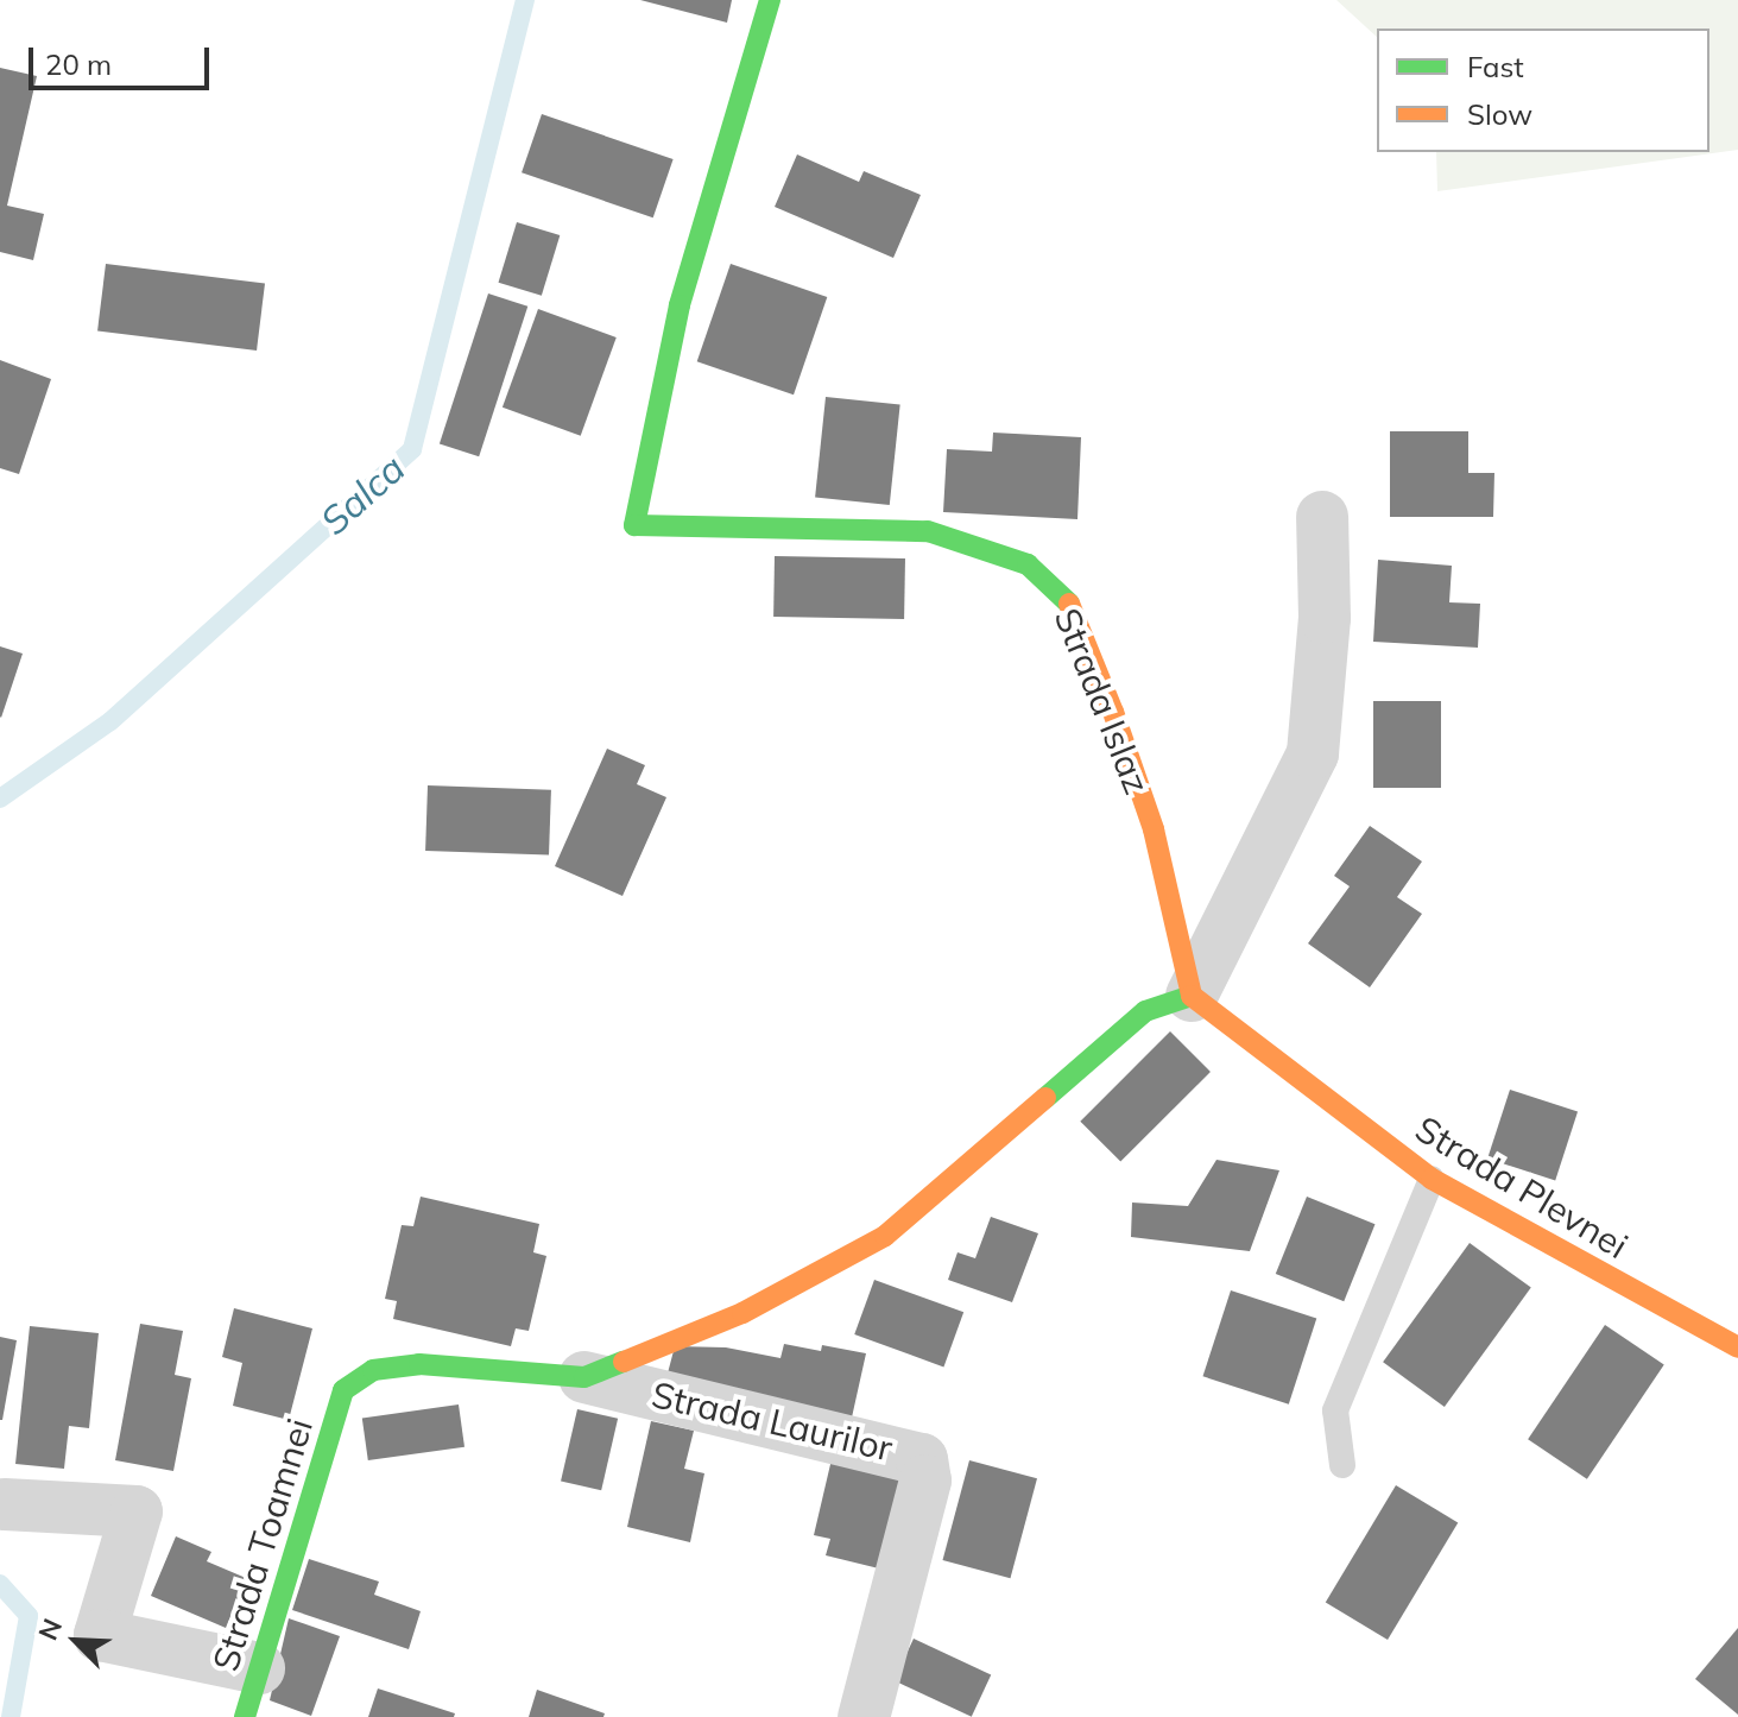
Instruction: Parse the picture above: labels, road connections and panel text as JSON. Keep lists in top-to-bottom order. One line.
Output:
{"streets":{"street":["Strada Islaz","Strada Plevnei","Strada Laurilor","Strada Toamnei"]},"crossings":[["Strada Islaz","Strada Plevnei"],["Strada Laurilor","Strada Toamnei"]],"water":["Salca"],"legend":["Fast","Slow"],"scale_bar":"20 m","north":"top left"}
